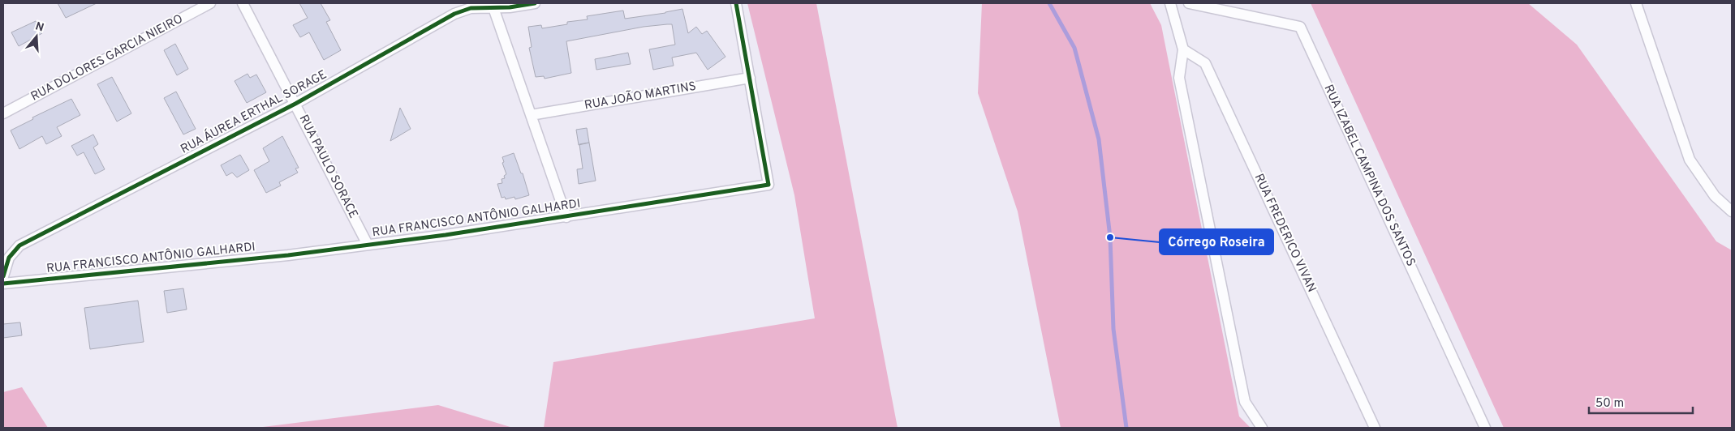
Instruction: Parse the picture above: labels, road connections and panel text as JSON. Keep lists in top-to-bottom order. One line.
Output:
{"streets":{"street":["RUA DOLORES GARCIA NIEIRO","RUA JOÃO MARTINS","RUA ÁUREA ERTHAL SORAGE","RUA PAULO SORACE","RUA IZABEL CAMPINA DOS SANTOS","RUA FRANCISCO ANTÔNIO GALHARDI","RUA FREDERICO VIVAN"]},"crossings":[["RUA JOÃO MARTINS","RUA FRANCISCO ANTÔNIO GALHARDI"],["RUA ÁUREA ERTHAL SORAGE","RUA PAULO SORACE"],["RUA PAULO SORACE","RUA FRANCISCO ANTÔNIO GALHARDI"]],"places":["Córrego Roseira"],"scale_bar":"50 m","north":"top"}
